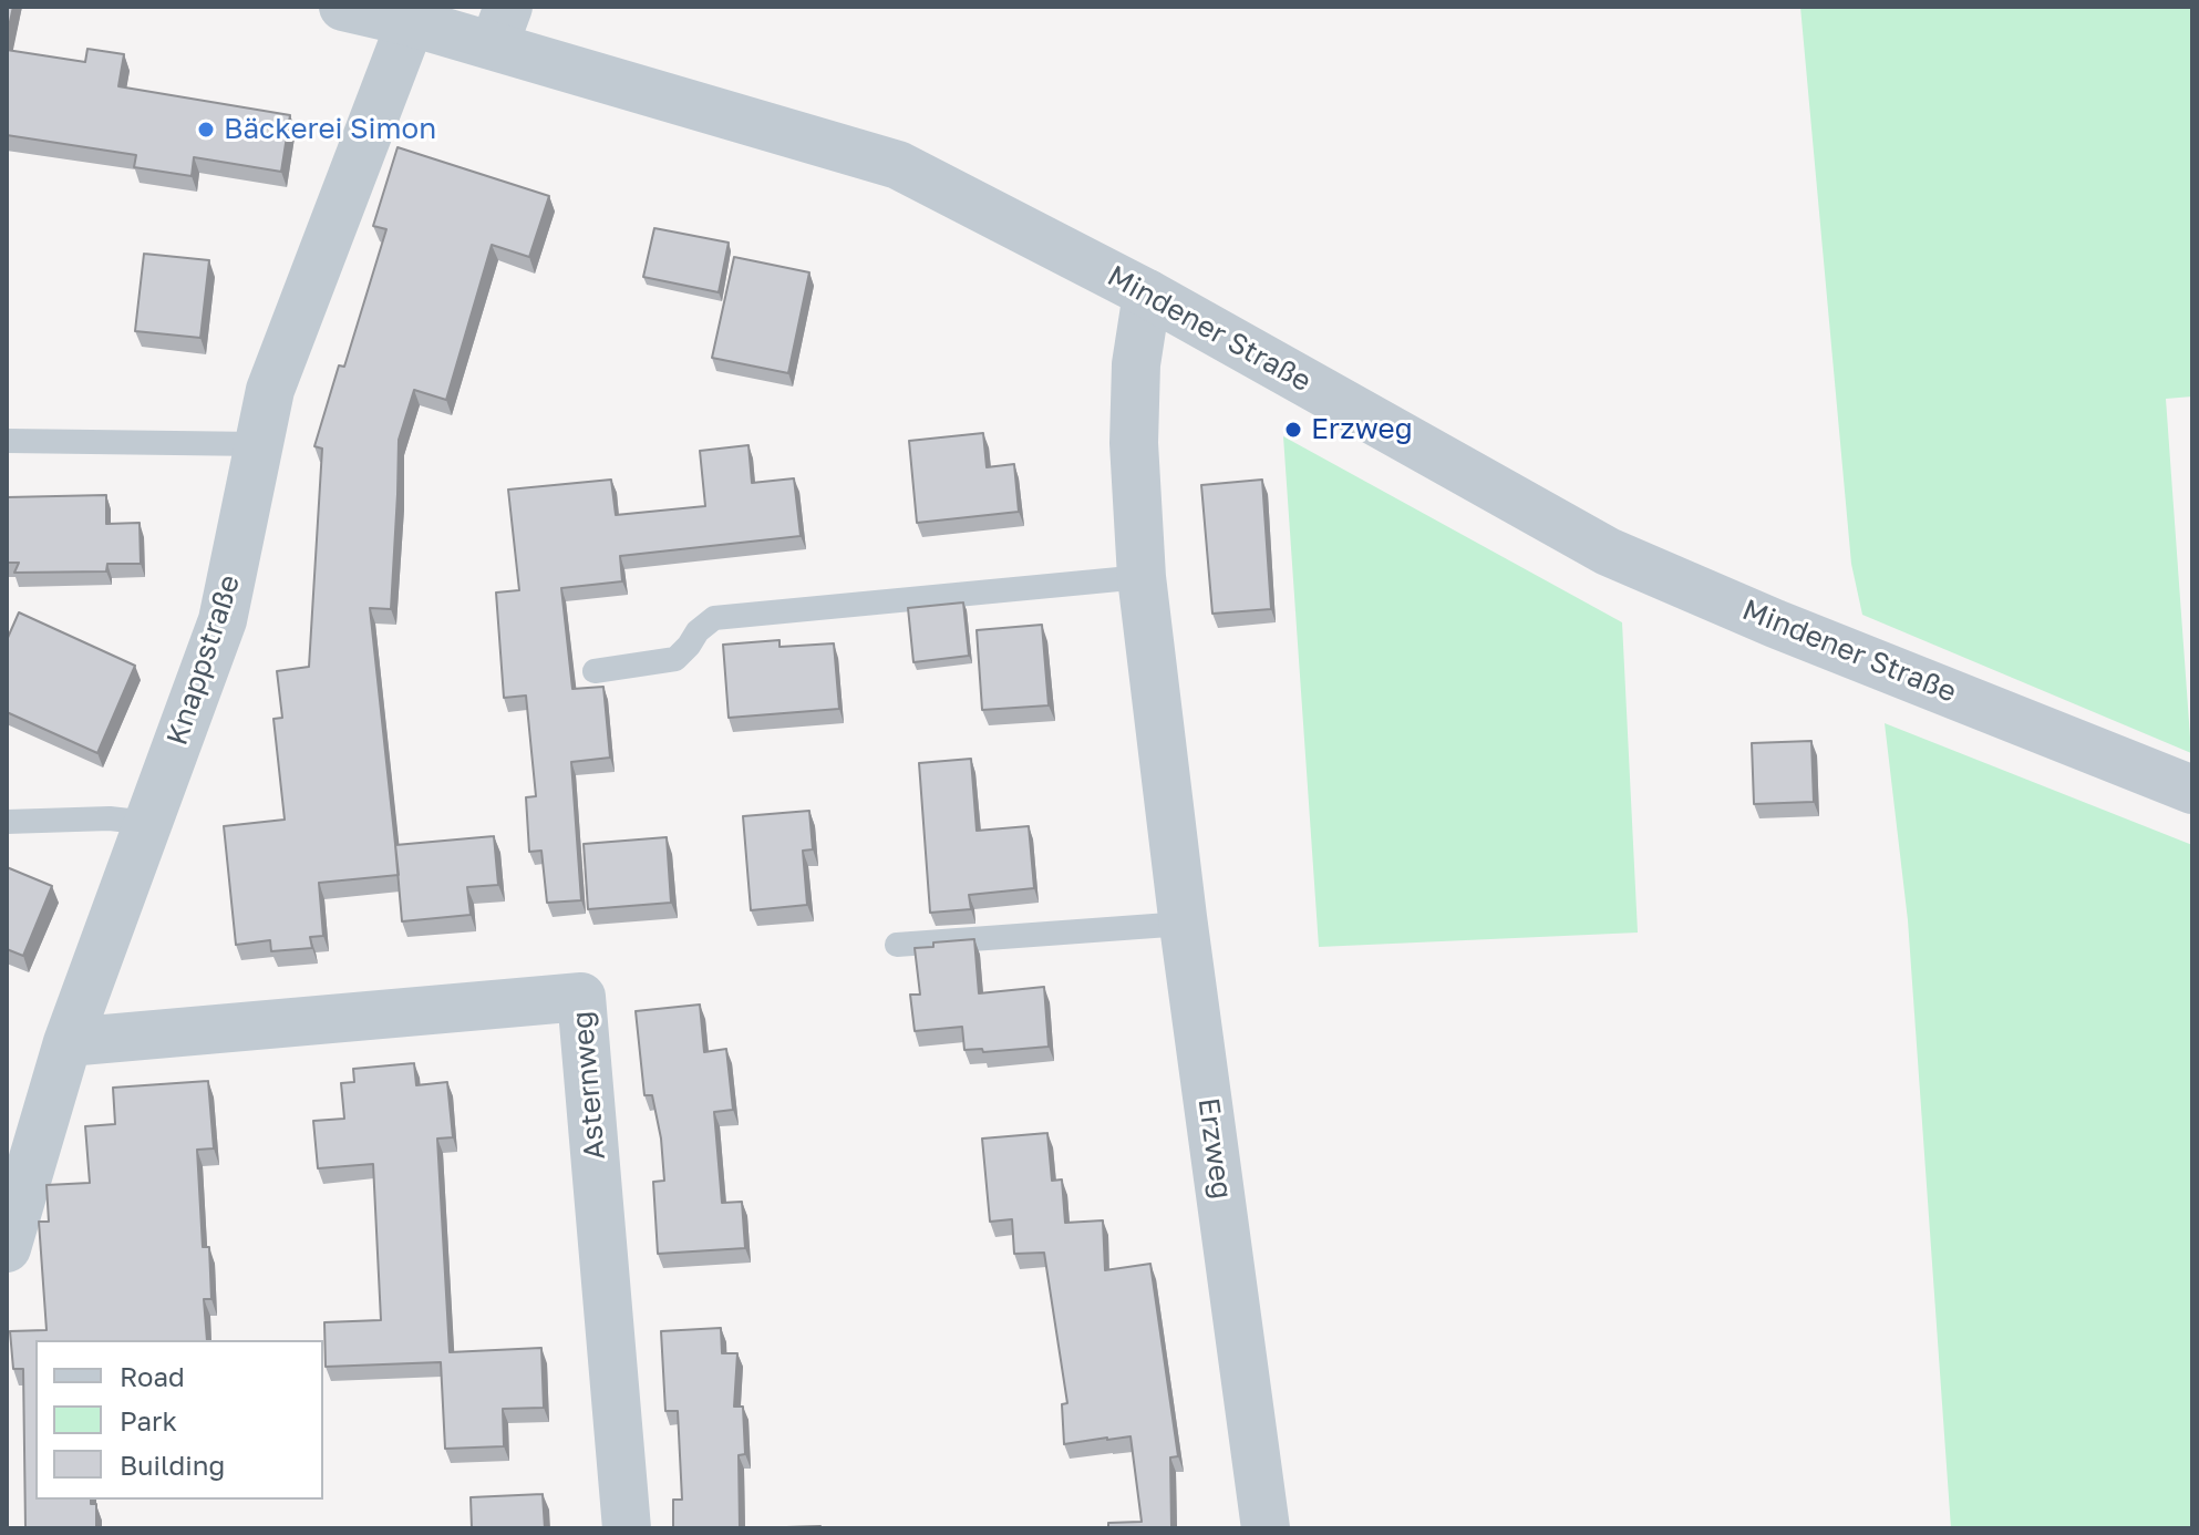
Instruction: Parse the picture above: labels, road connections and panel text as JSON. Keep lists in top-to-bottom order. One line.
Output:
{"streets":{"street":["Mindener Straße","Knappstraße","Asternweg","Erzweg"]},"crossings":[["Mindener Straße","Knappstraße"],["Mindener Straße","Erzweg"],["Knappstraße","Asternweg"]],"places":["Bäckerei Simon","Erzweg"],"legend":["Road","Park","Building"]}
